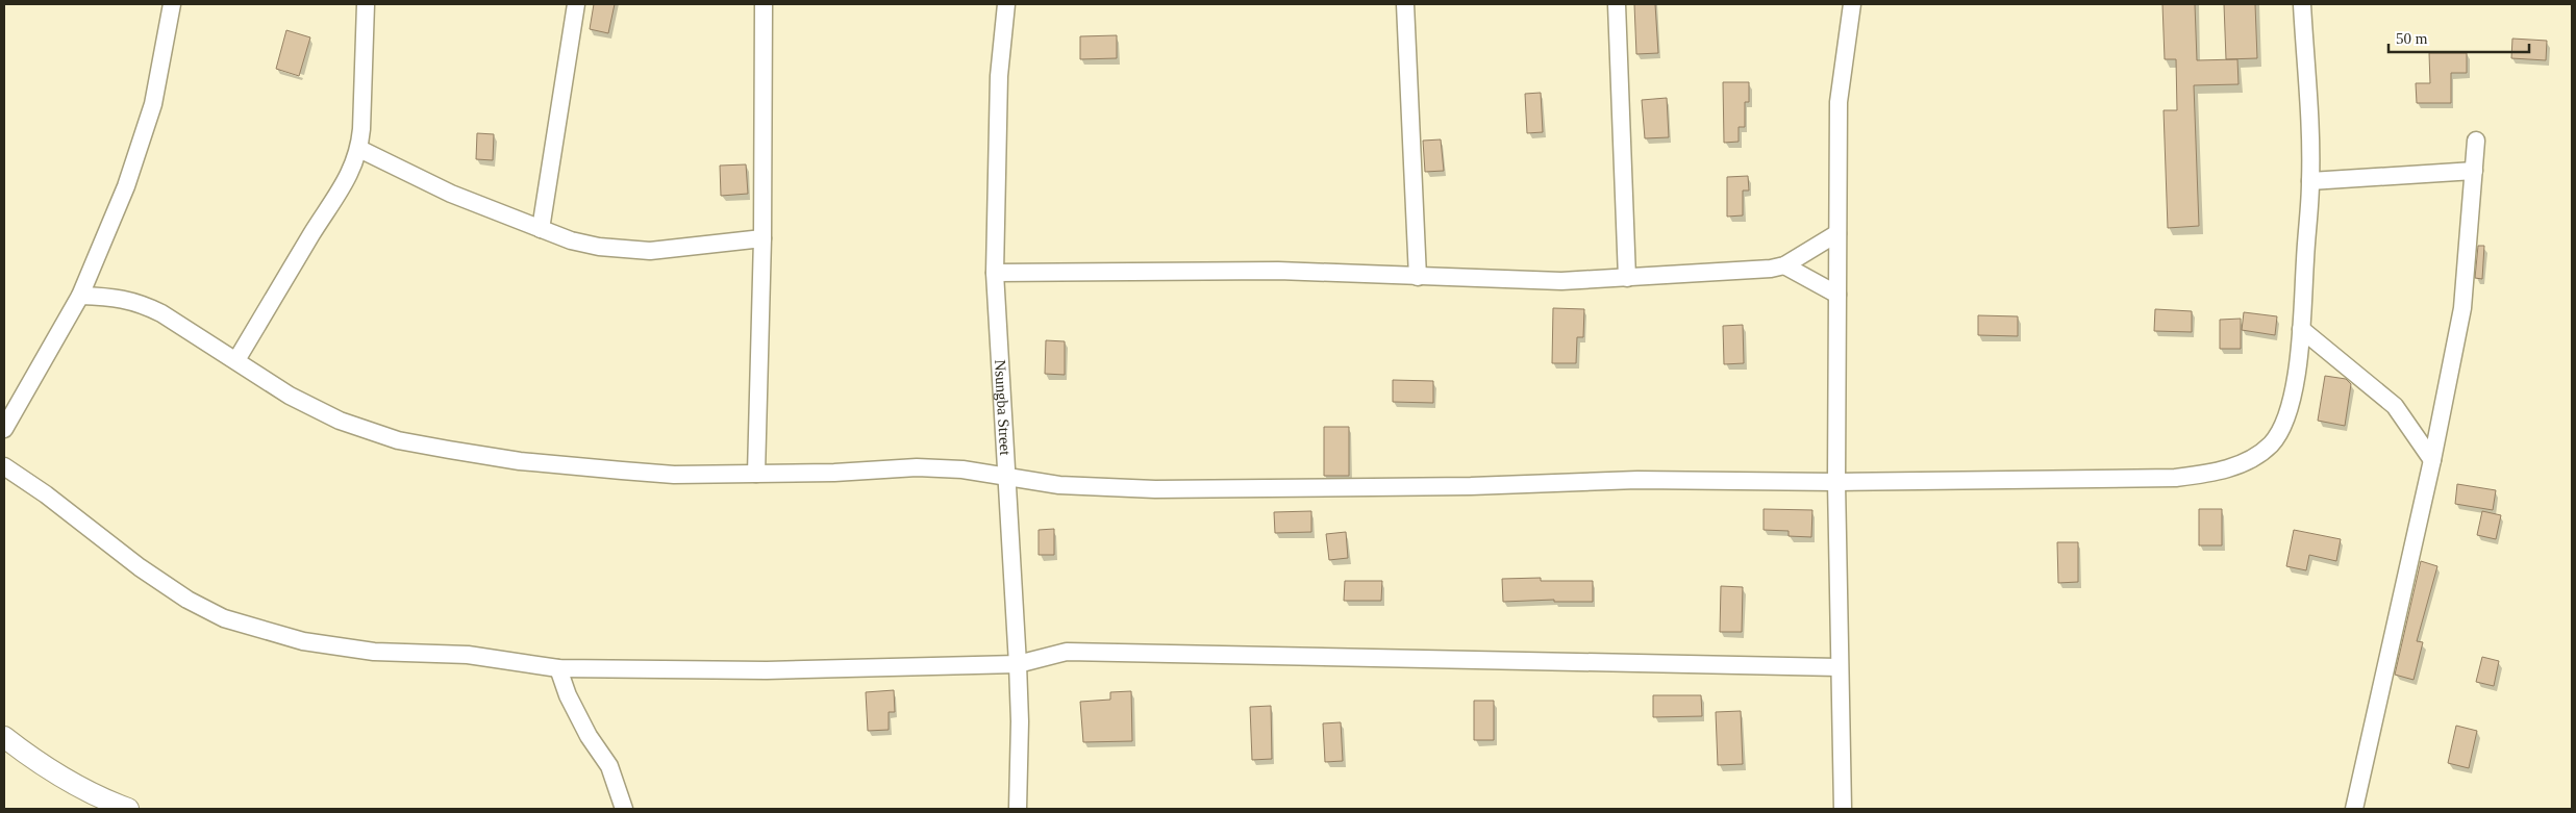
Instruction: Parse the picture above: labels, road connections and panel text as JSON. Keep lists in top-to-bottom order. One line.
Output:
{"streets":{"street":["Nsungba Street"]},"scale_bar":"50 m"}
